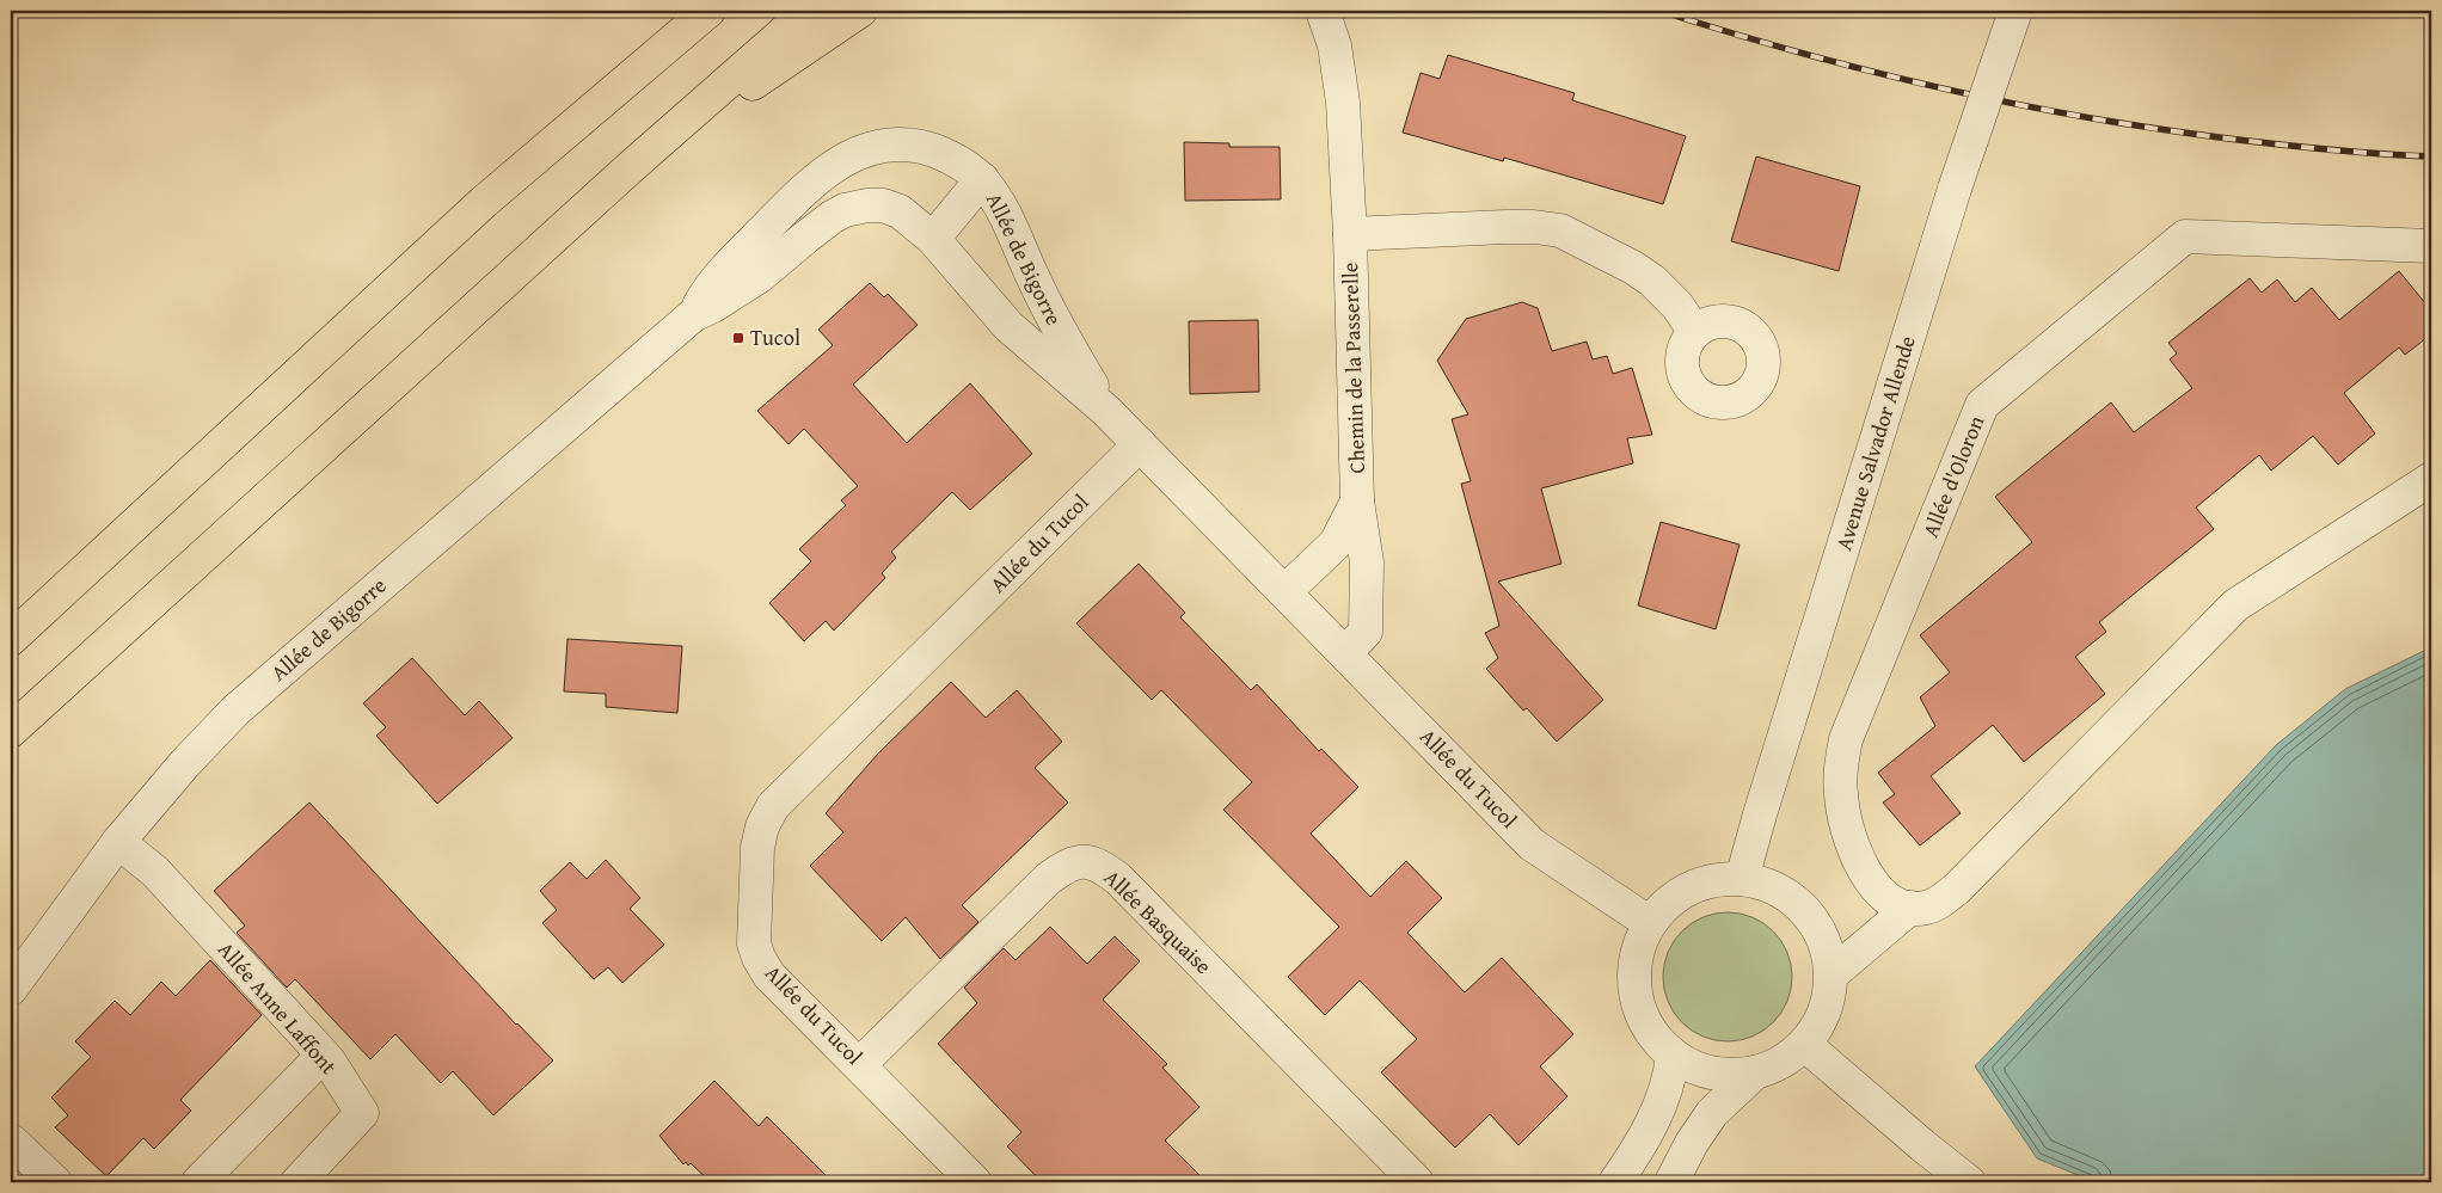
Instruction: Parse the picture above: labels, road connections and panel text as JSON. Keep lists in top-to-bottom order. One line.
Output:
{"streets":{"street":["Allée de Bigorre","Chemin de la Passerelle","Avenue Salvador Allende","Allée d'Oloron","Allée du Tucol","Allée Basquaise","Allée Anne Laffont"]},"crossings":[["Allée de Bigorre","Allée du Tucol"],["Allée de Bigorre","Allée Anne Laffont"],["Chemin de la Passerelle","Allée du Tucol"],["Avenue Salvador Allende","Allée du Tucol"],["Allée du Tucol","Allée Basquaise"]],"places":{"transit":["Tucol"]}}
